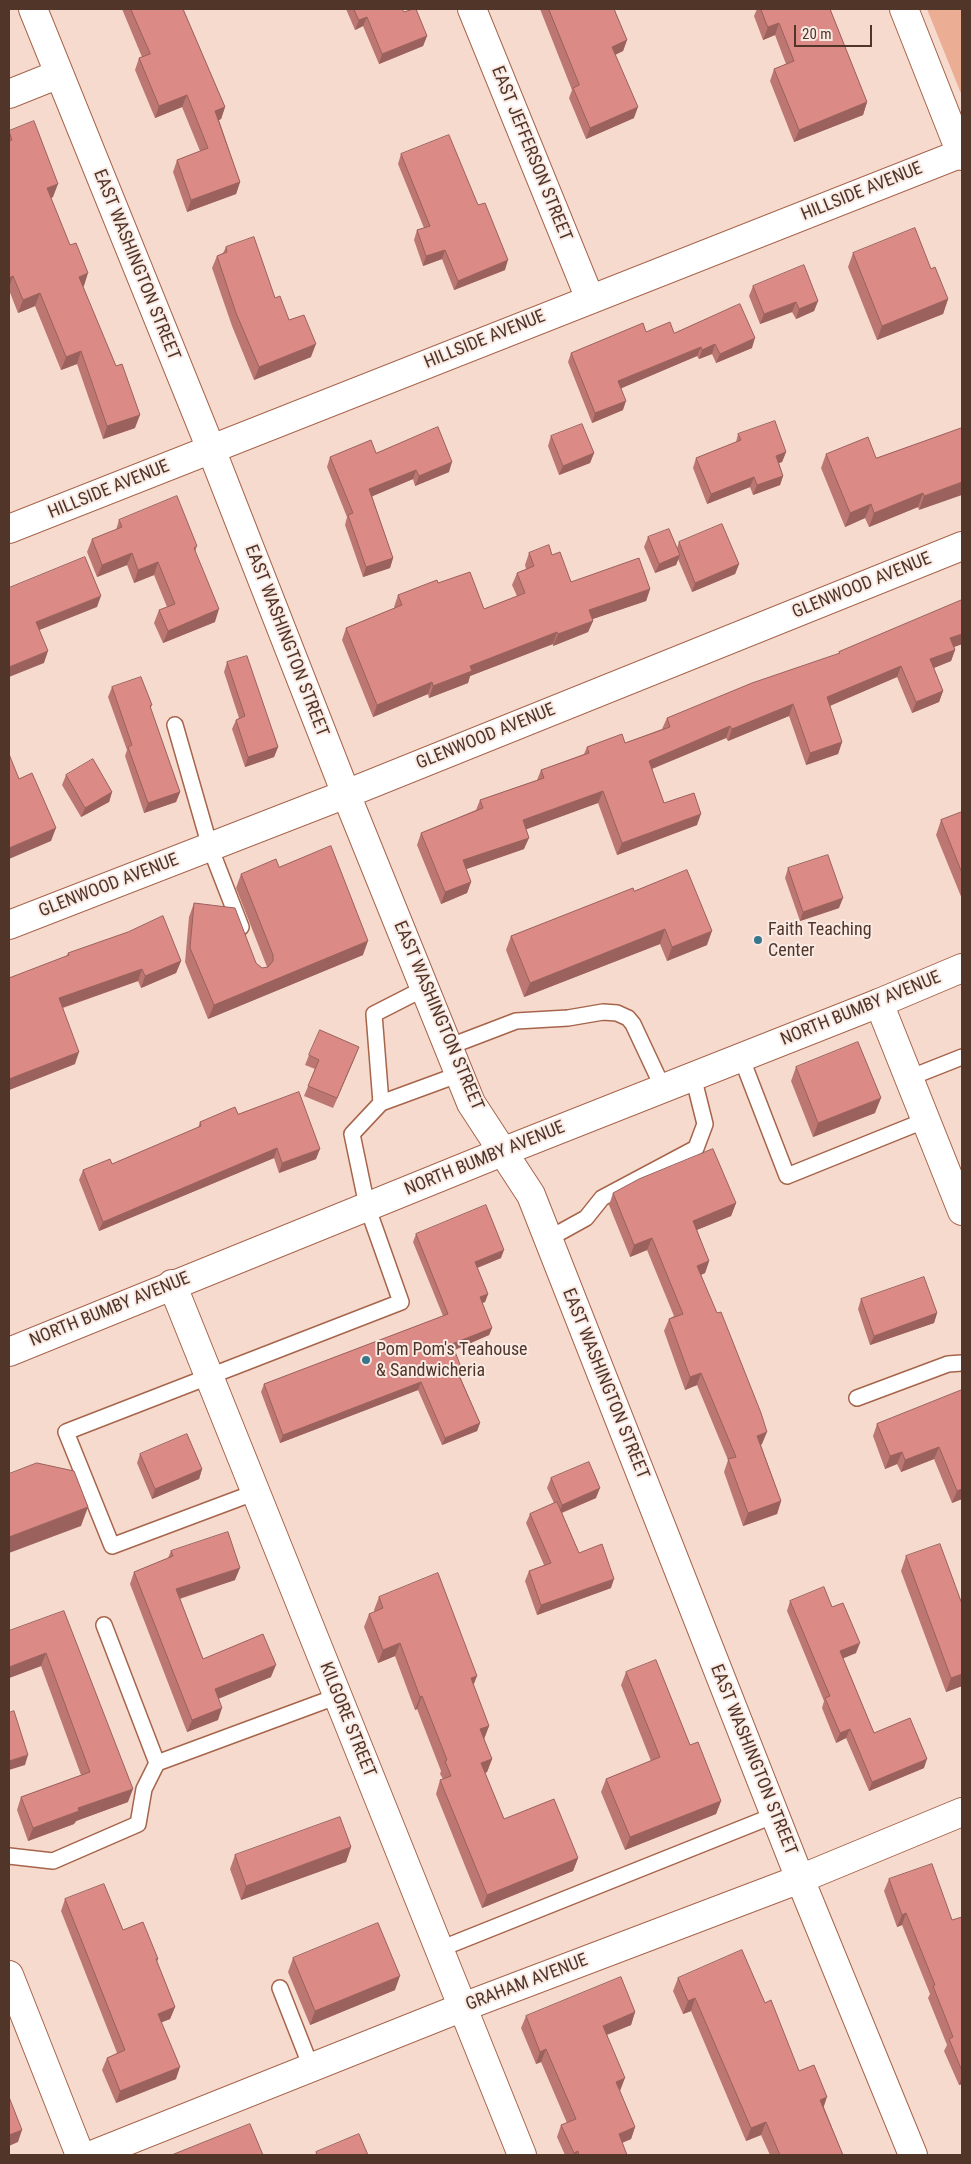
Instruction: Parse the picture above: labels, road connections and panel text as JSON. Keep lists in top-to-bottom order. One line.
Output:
{"streets":{"street":["EAST JEFFERSON STREET","HILLSIDE AVENUE","EAST WASHINGTON STREET","GLENWOOD AVENUE","NORTH BUMBY AVENUE","KILGORE STREET","GRAHAM AVENUE"]},"crossings":[["EAST JEFFERSON STREET","HILLSIDE AVENUE"],["HILLSIDE AVENUE","EAST WASHINGTON STREET"],["EAST WASHINGTON STREET","GLENWOOD AVENUE"],["EAST WASHINGTON STREET","NORTH BUMBY AVENUE"],["EAST WASHINGTON STREET","GRAHAM AVENUE"],["NORTH BUMBY AVENUE","KILGORE STREET"],["KILGORE STREET","GRAHAM AVENUE"]],"places":["Faith Teaching Center","Pom Pom's Teahouse & Sandwicheria"],"scale_bar":"20 m"}
